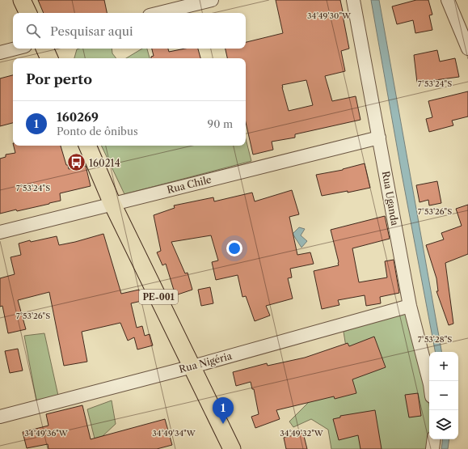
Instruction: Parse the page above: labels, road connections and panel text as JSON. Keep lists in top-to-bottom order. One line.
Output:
{"streets":{"main road":["PE-001"],"street":["Rua Chile","Rua Uganda","Rua Nigéria"]},"crossings":[["Rua Chile","Rua Uganda"],["Rua Chile","PE-001"],["Rua Uganda","Rua Nigéria"],["PE-001","Rua Nigéria"]],"places":{"bus stop":["160214"]},"page":{"search":"Pesquisar aqui","heading":"Por perto","list":[{"mark":"1","name":"160269","note":"Ponto de ônibus","value":"90 m"}],"map_buttons":["+","−"],"pins":"1"},"coordinates":["34°49'30\"W","7°53'24\"S","7°53'26\"S","7°53'28\"S","34°49'36\"W","34°49'34\"W","34°49'32\"W"]}
